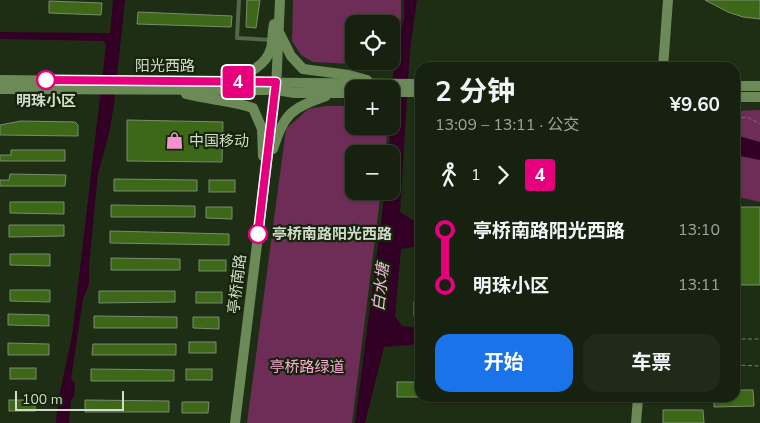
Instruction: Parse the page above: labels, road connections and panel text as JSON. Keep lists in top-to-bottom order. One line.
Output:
{"streets":{"street":["阳光西路","亭桥南路"]},"crossings":[["阳光西路","亭桥南路"]],"water":["白水塘"],"parks":["亭桥路绿道"],"places":{"other":["明珠小区","亭桥南路阳光西路"],"shop":["中国移动"]},"lines":["bus line 4"],"scale_bar":"100 m","page":{"on_map":"4","map_buttons":["+","−"],"heading":["2 分钟","13:09 – 13:11 · 公交","¥9.60"],"legs":["1","4"],"list":[{"name":"亭桥南路阳光西路","value":"13:10"},{"name":"明珠小区","value":"13:11"}],"buttons":["开始","车票"],"scale":"100 m"}}
